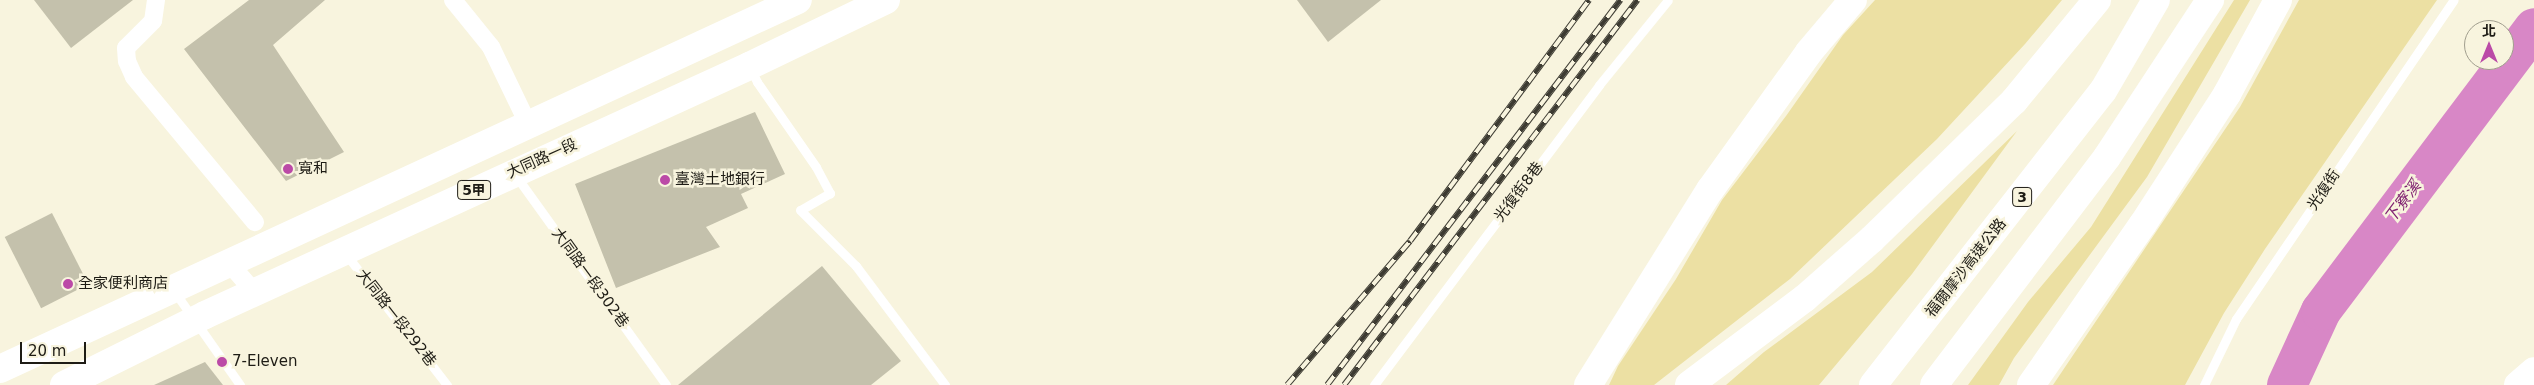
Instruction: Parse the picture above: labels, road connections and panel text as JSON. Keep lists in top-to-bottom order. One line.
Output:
{"streets":{"main road":["大同路一段","5甲","3","福爾摩沙高速公路"],"lane":["光復街","光復街8巷","大同路一段302巷","大同路一段292巷"]},"crossings":[["大同路一段","大同路一段302巷"],["大同路一段","大同路一段292巷"]],"water":["下寮溪"],"places":["寬和","臺灣土地銀行","全家便利商店","7-Eleven"],"scale_bar":"20 m","north":"top"}
